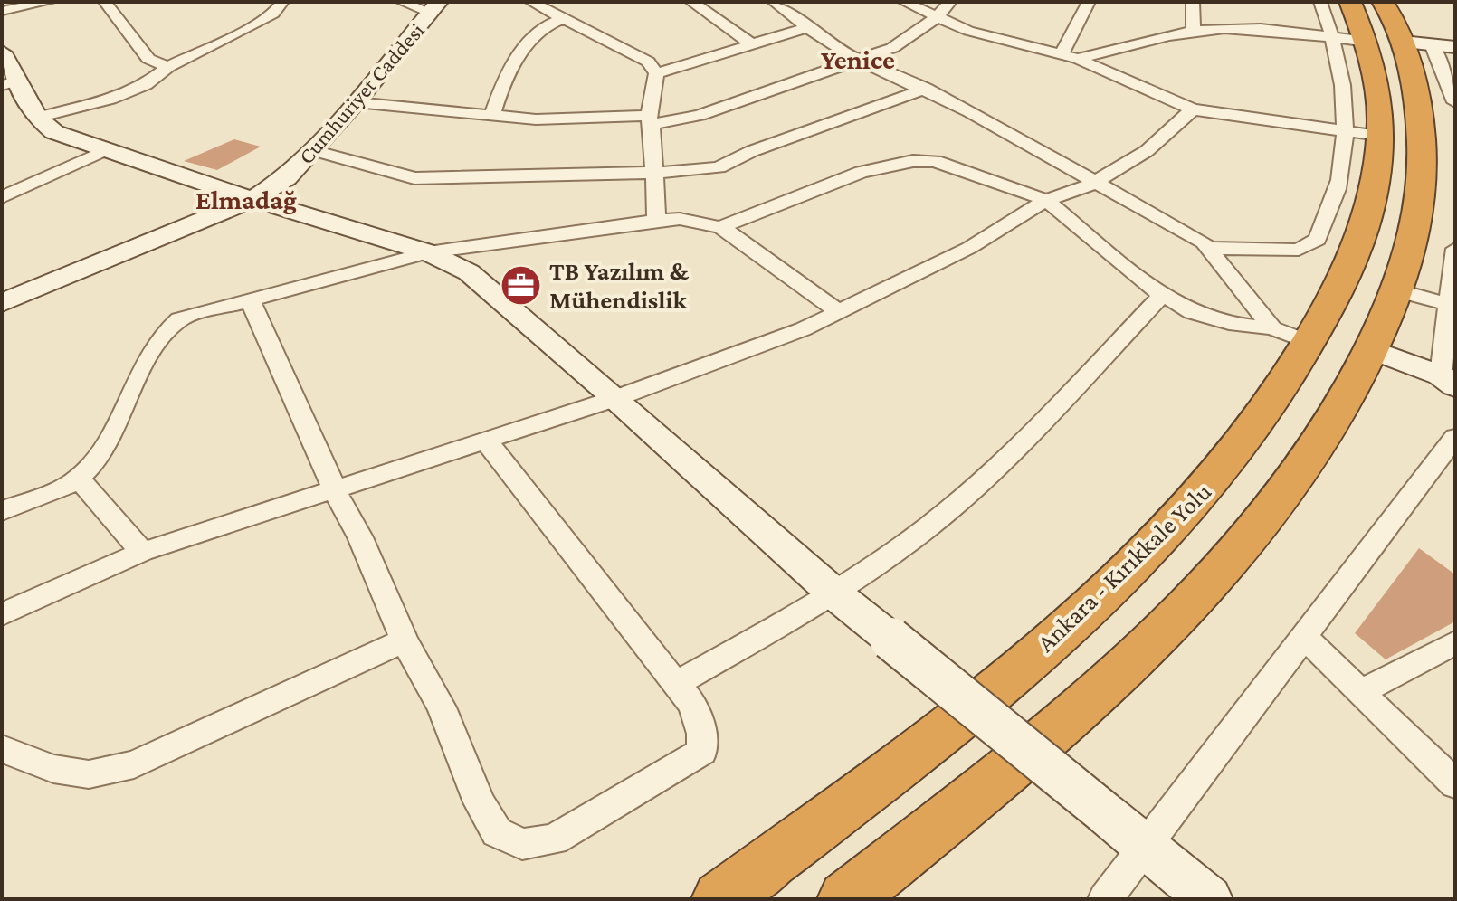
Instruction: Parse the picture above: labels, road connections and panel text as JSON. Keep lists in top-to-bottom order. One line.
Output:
{"streets":{"highway":["Ankara - Kırıkkale Yolu"],"street":["Cumhuriyet Caddesi"]},"districts":["Yenice","Elmadağ"],"places":{"office":["TB Yazılım & Mühendislik"]}}
